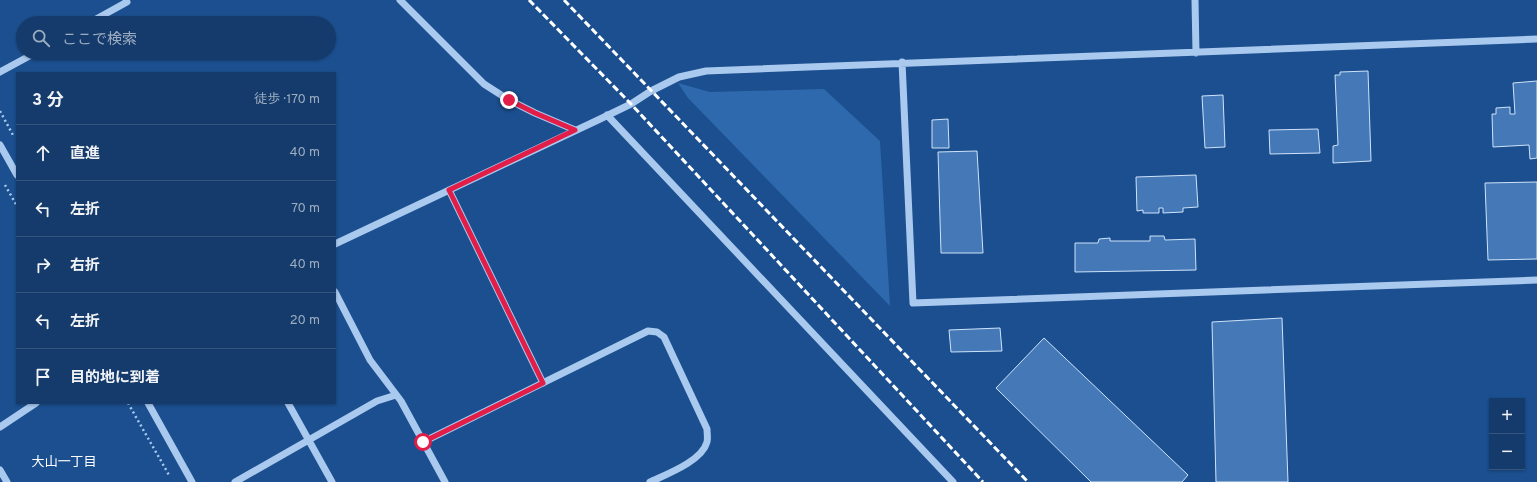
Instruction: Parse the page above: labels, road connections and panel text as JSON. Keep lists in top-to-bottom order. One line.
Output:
{"districts":["大山一丁目"],"page":{"search":"ここで検索","heading":["3 分","徒歩 · 170 m"],"list":[["直進","40 m"],["左折","70 m"],["右折","40 m"],["左折","20 m"],"目的地に到着"],"map_buttons":["+","−"]}}
